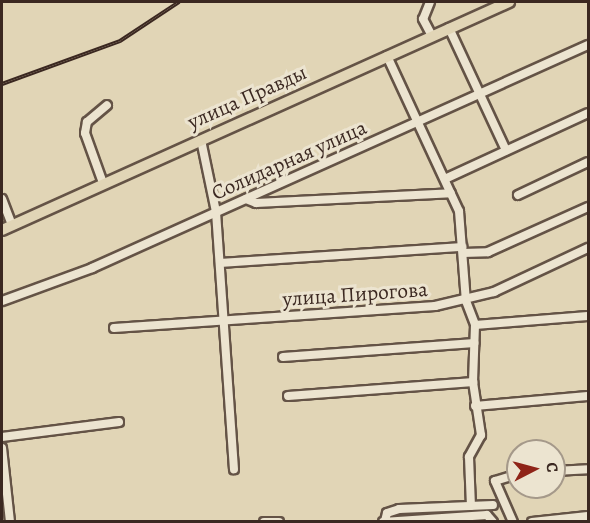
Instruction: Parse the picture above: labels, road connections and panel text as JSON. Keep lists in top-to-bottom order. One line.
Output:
{"streets":{"main road":["улица Правды"],"street":["Солидарная улица","улица Пирогова"]},"north":"right"}
